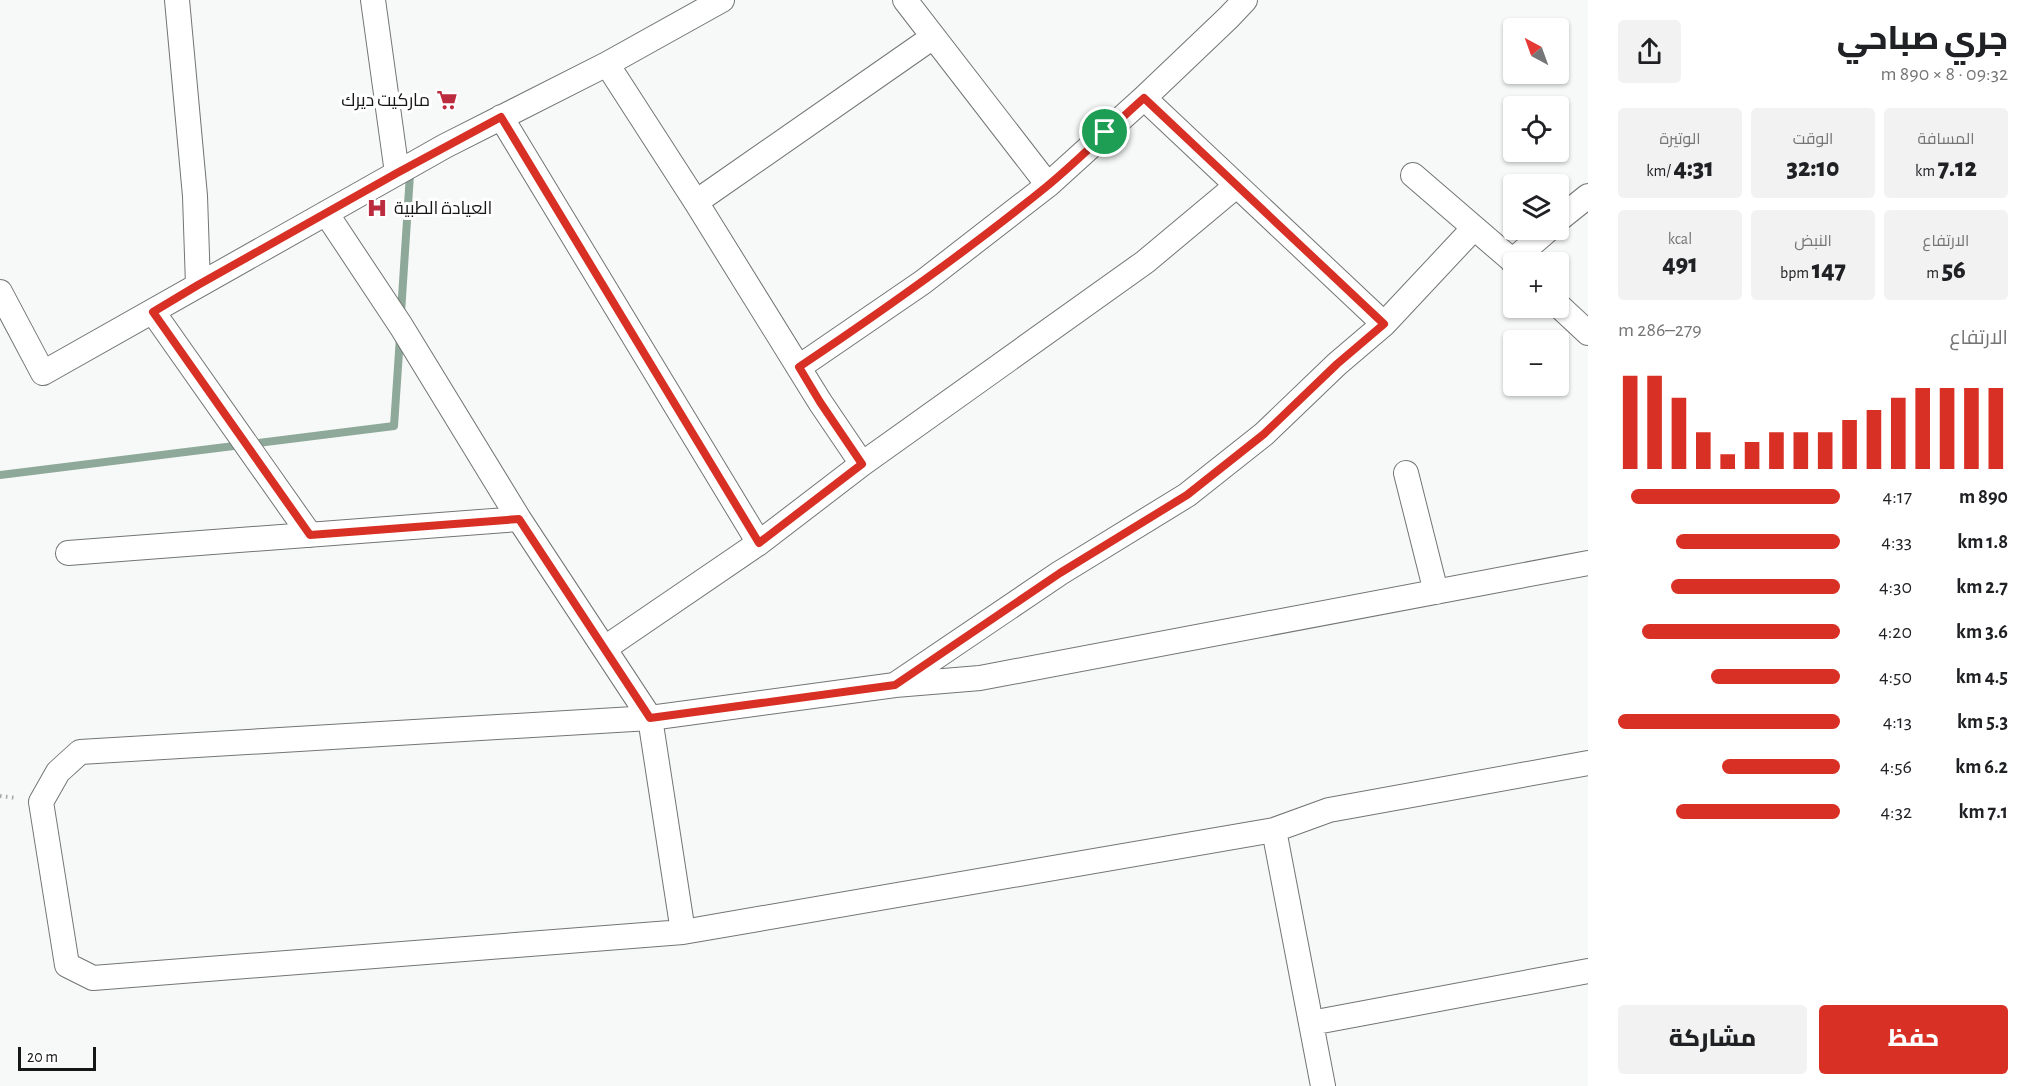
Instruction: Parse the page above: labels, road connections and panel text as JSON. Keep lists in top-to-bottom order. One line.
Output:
{"places":{"supermarket":["ماركيت ديرك"],"hospital":["العيادة الطبية"]},"scale_bar":"20 m","north":"top left","page":{"heading":["جري صباحي","09:32 · 8 × 890 m"],"map_buttons":["+","−"],"stats":[["المسافة","7.12 km"],["الوقت","32:10"],["الوتيرة","4:31 /km"],["الارتفاع","56 m"],["النبض","147 bpm"],["kcal","491"]],"chart":["الارتفاع","279–286 m"],"list":[{"name":"890 m","note":"4:17"},{"name":"1.8 km","note":"4:33"},{"name":"2.7 km","note":"4:30"},{"name":"3.6 km","note":"4:20"},{"name":"4.5 km","note":"4:50"},{"name":"5.3 km","note":"4:13"},{"name":"6.2 km","note":"4:56"},{"name":"7.1 km","note":"4:32"}],"buttons":["حفظ","مشاركة"],"scale":"20 m"}}
